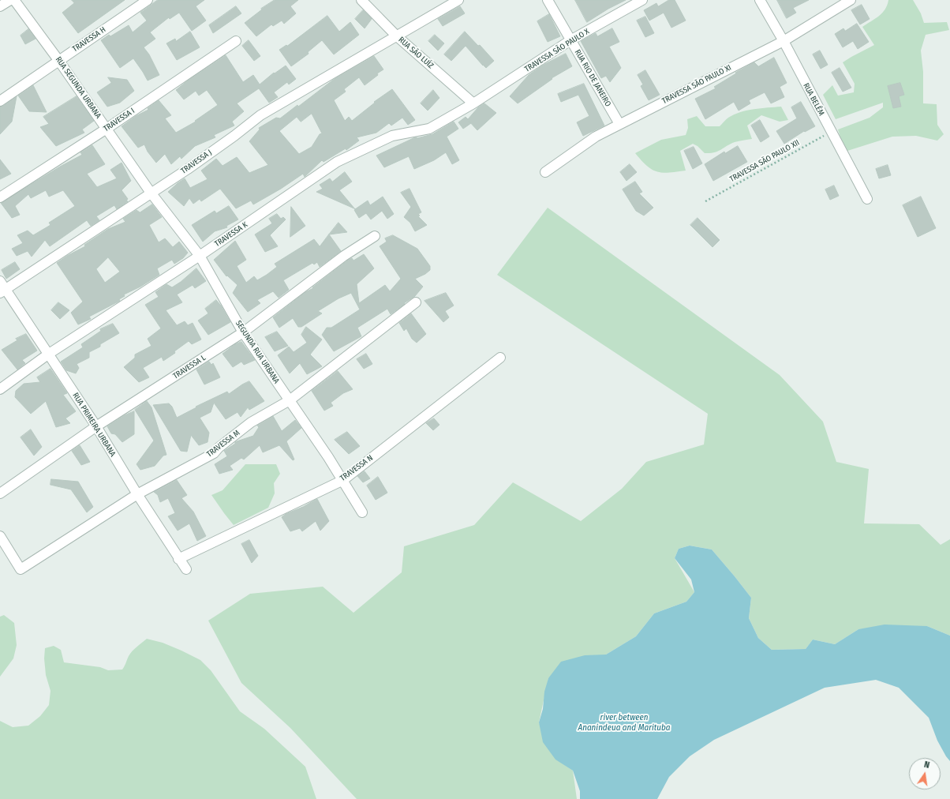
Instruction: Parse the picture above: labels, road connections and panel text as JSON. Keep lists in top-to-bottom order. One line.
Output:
{"streets":{"street":["TRAVESSA H","TRAVESSA SÃO PAULO X","RUA SÃO LUÍZ","RUA RIO DE JANEIRO","TRAVESSA SÃO PAULO XI","RUA SEGUNDA URBANA","RUA BELÉM","TRAVESSA I","TRAVESSA J","TRAVESSA K","SEGUNDA RUA URBANA","TRAVESSA L","RUA PRIMEIRA URBANA","TRAVESSA M","TRAVESSA N"],"path":["TRAVESSA SÃO PAULO XII"]},"crossings":[["TRAVESSA H","RUA SEGUNDA URBANA"],["TRAVESSA SÃO PAULO X","RUA SÃO LUÍZ"],["TRAVESSA SÃO PAULO X","RUA RIO DE JANEIRO"],["TRAVESSA SÃO PAULO X","TRAVESSA K"],["RUA SÃO LUÍZ","TRAVESSA J"],["RUA SÃO LUÍZ","TRAVESSA K"],["RUA RIO DE JANEIRO","TRAVESSA SÃO PAULO XI"],["TRAVESSA SÃO PAULO XI","RUA BELÉM"],["RUA SEGUNDA URBANA","TRAVESSA I"],["RUA SEGUNDA URBANA","TRAVESSA J"],["RUA SEGUNDA URBANA","SEGUNDA RUA URBANA"],["RUA BELÉM","TRAVESSA SÃO PAULO XII"],["TRAVESSA J","SEGUNDA RUA URBANA"],["TRAVESSA J","RUA PRIMEIRA URBANA"],["TRAVESSA K","SEGUNDA RUA URBANA"],["TRAVESSA K","RUA PRIMEIRA URBANA"],["SEGUNDA RUA URBANA","TRAVESSA L"],["SEGUNDA RUA URBANA","TRAVESSA M"],["SEGUNDA RUA URBANA","TRAVESSA N"],["TRAVESSA L","RUA PRIMEIRA URBANA"],["RUA PRIMEIRA URBANA","TRAVESSA M"],["RUA PRIMEIRA URBANA","TRAVESSA N"]],"water":["river between Ananindeua and Marituba"],"north":"top"}
